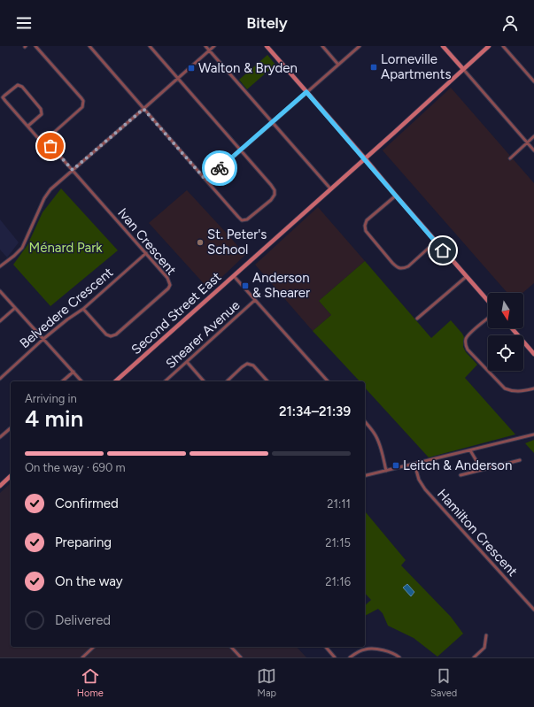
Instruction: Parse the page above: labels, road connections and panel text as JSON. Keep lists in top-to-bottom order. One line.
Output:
{"streets":{"main road":["Second Street East"],"street":["Ivan Crescent","Belvedere Crescent","Shearer Avenue","Hamilton Crescent"]},"crossings":[["Ivan Crescent","Belvedere Crescent"]],"parks":["Ménard Park"],"places":{"transit":["Lorneville Apartments","Walton & Bryden","Anderson & Shearer","Leitch & Anderson"],"other":["St. Peter's School"]},"north":"bottom","page":{"header":"Bitely","heading":["4 min","Arriving in","21:34–21:39"],"bar":"On the way · 690 m","list":[["Confirmed","21:11"],["Preparing","21:15"],["On the way","21:16"],"Delivered"],"tabs":["Home","Map","Saved"]}}
